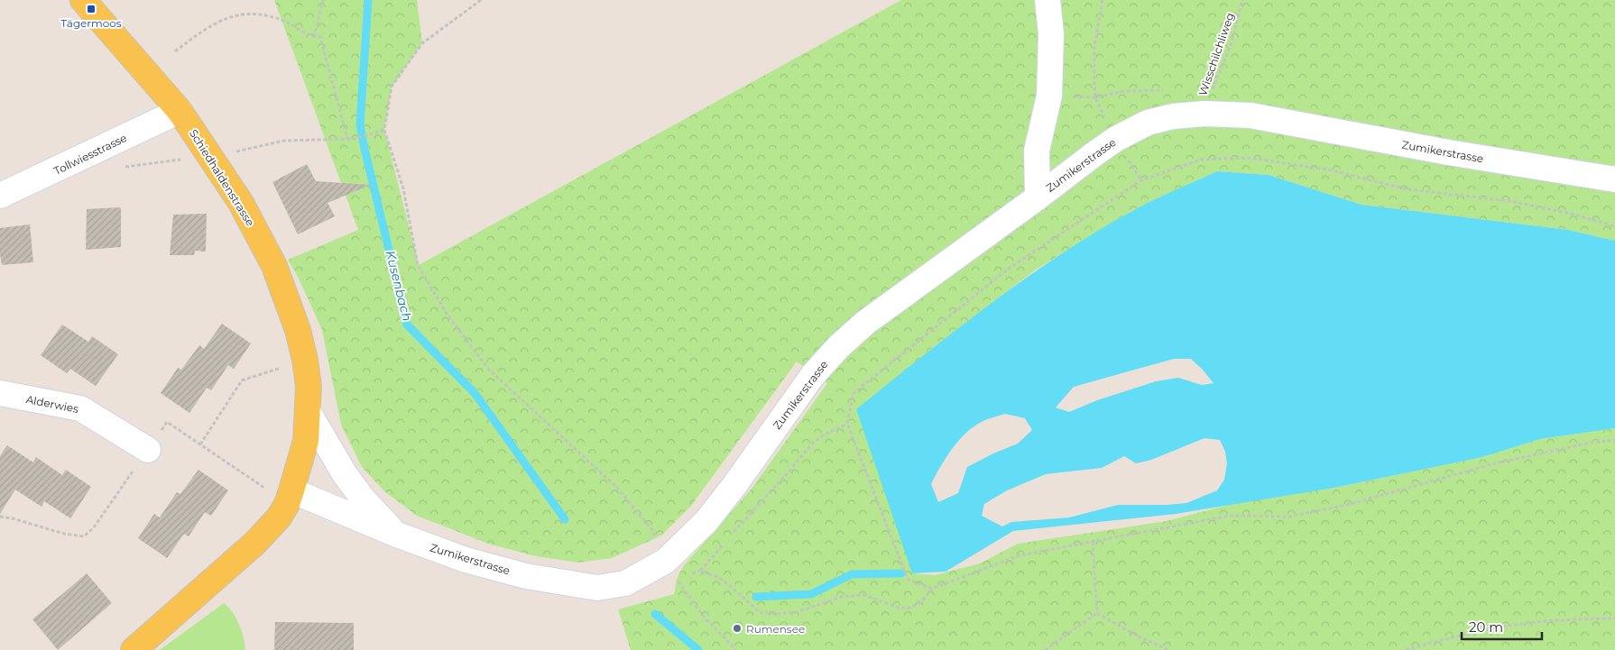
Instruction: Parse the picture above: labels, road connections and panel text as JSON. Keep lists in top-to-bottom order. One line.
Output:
{"streets":{"main road":["Schiedhaldenstrasse"],"street":["Zumikerstrasse","Tollwiesstrasse","Alderwies"],"path":["Wisschilchliweg"]},"crossings":[["Wisschilchliweg","Zumikerstrasse"],["Zumikerstrasse","Schiedhaldenstrasse"],["Tollwiesstrasse","Schiedhaldenstrasse"]],"water":["Kusenbach"],"places":{"transit":["Tägermoos"],"other":["Rumensee"]},"scale_bar":"20 m"}
